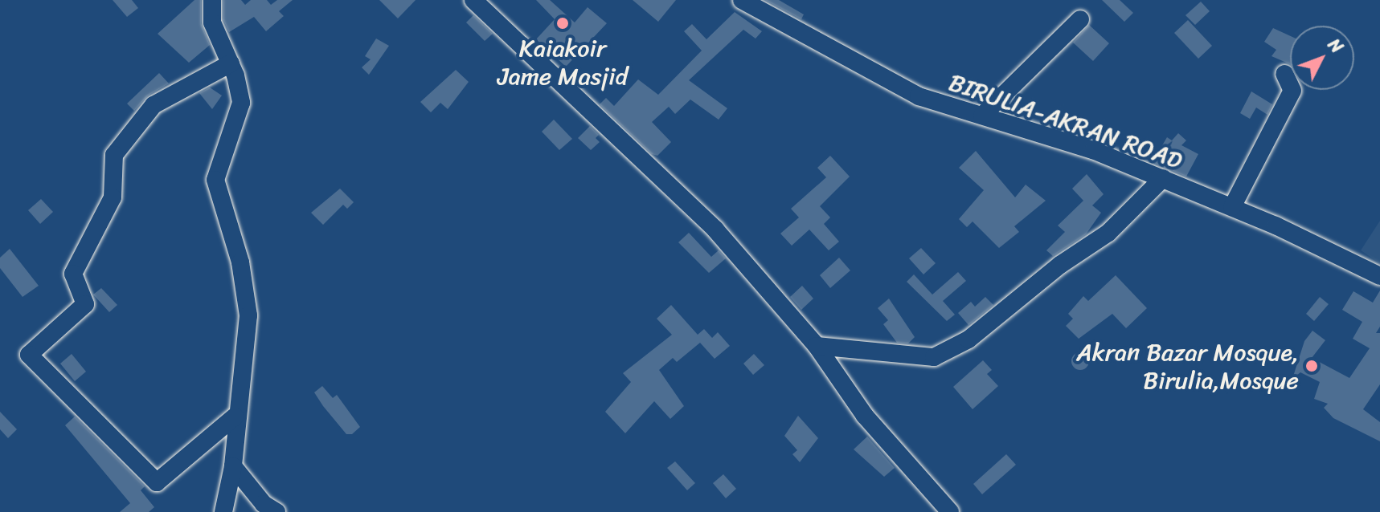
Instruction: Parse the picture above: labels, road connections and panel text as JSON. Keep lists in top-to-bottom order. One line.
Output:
{"streets":{"street":["BIRULIA-AKRAN ROAD"]},"places":["Kaiakoir Jame Masjid","Akran Bazar Mosque, Birulia,Mosque"],"north":"top right"}
